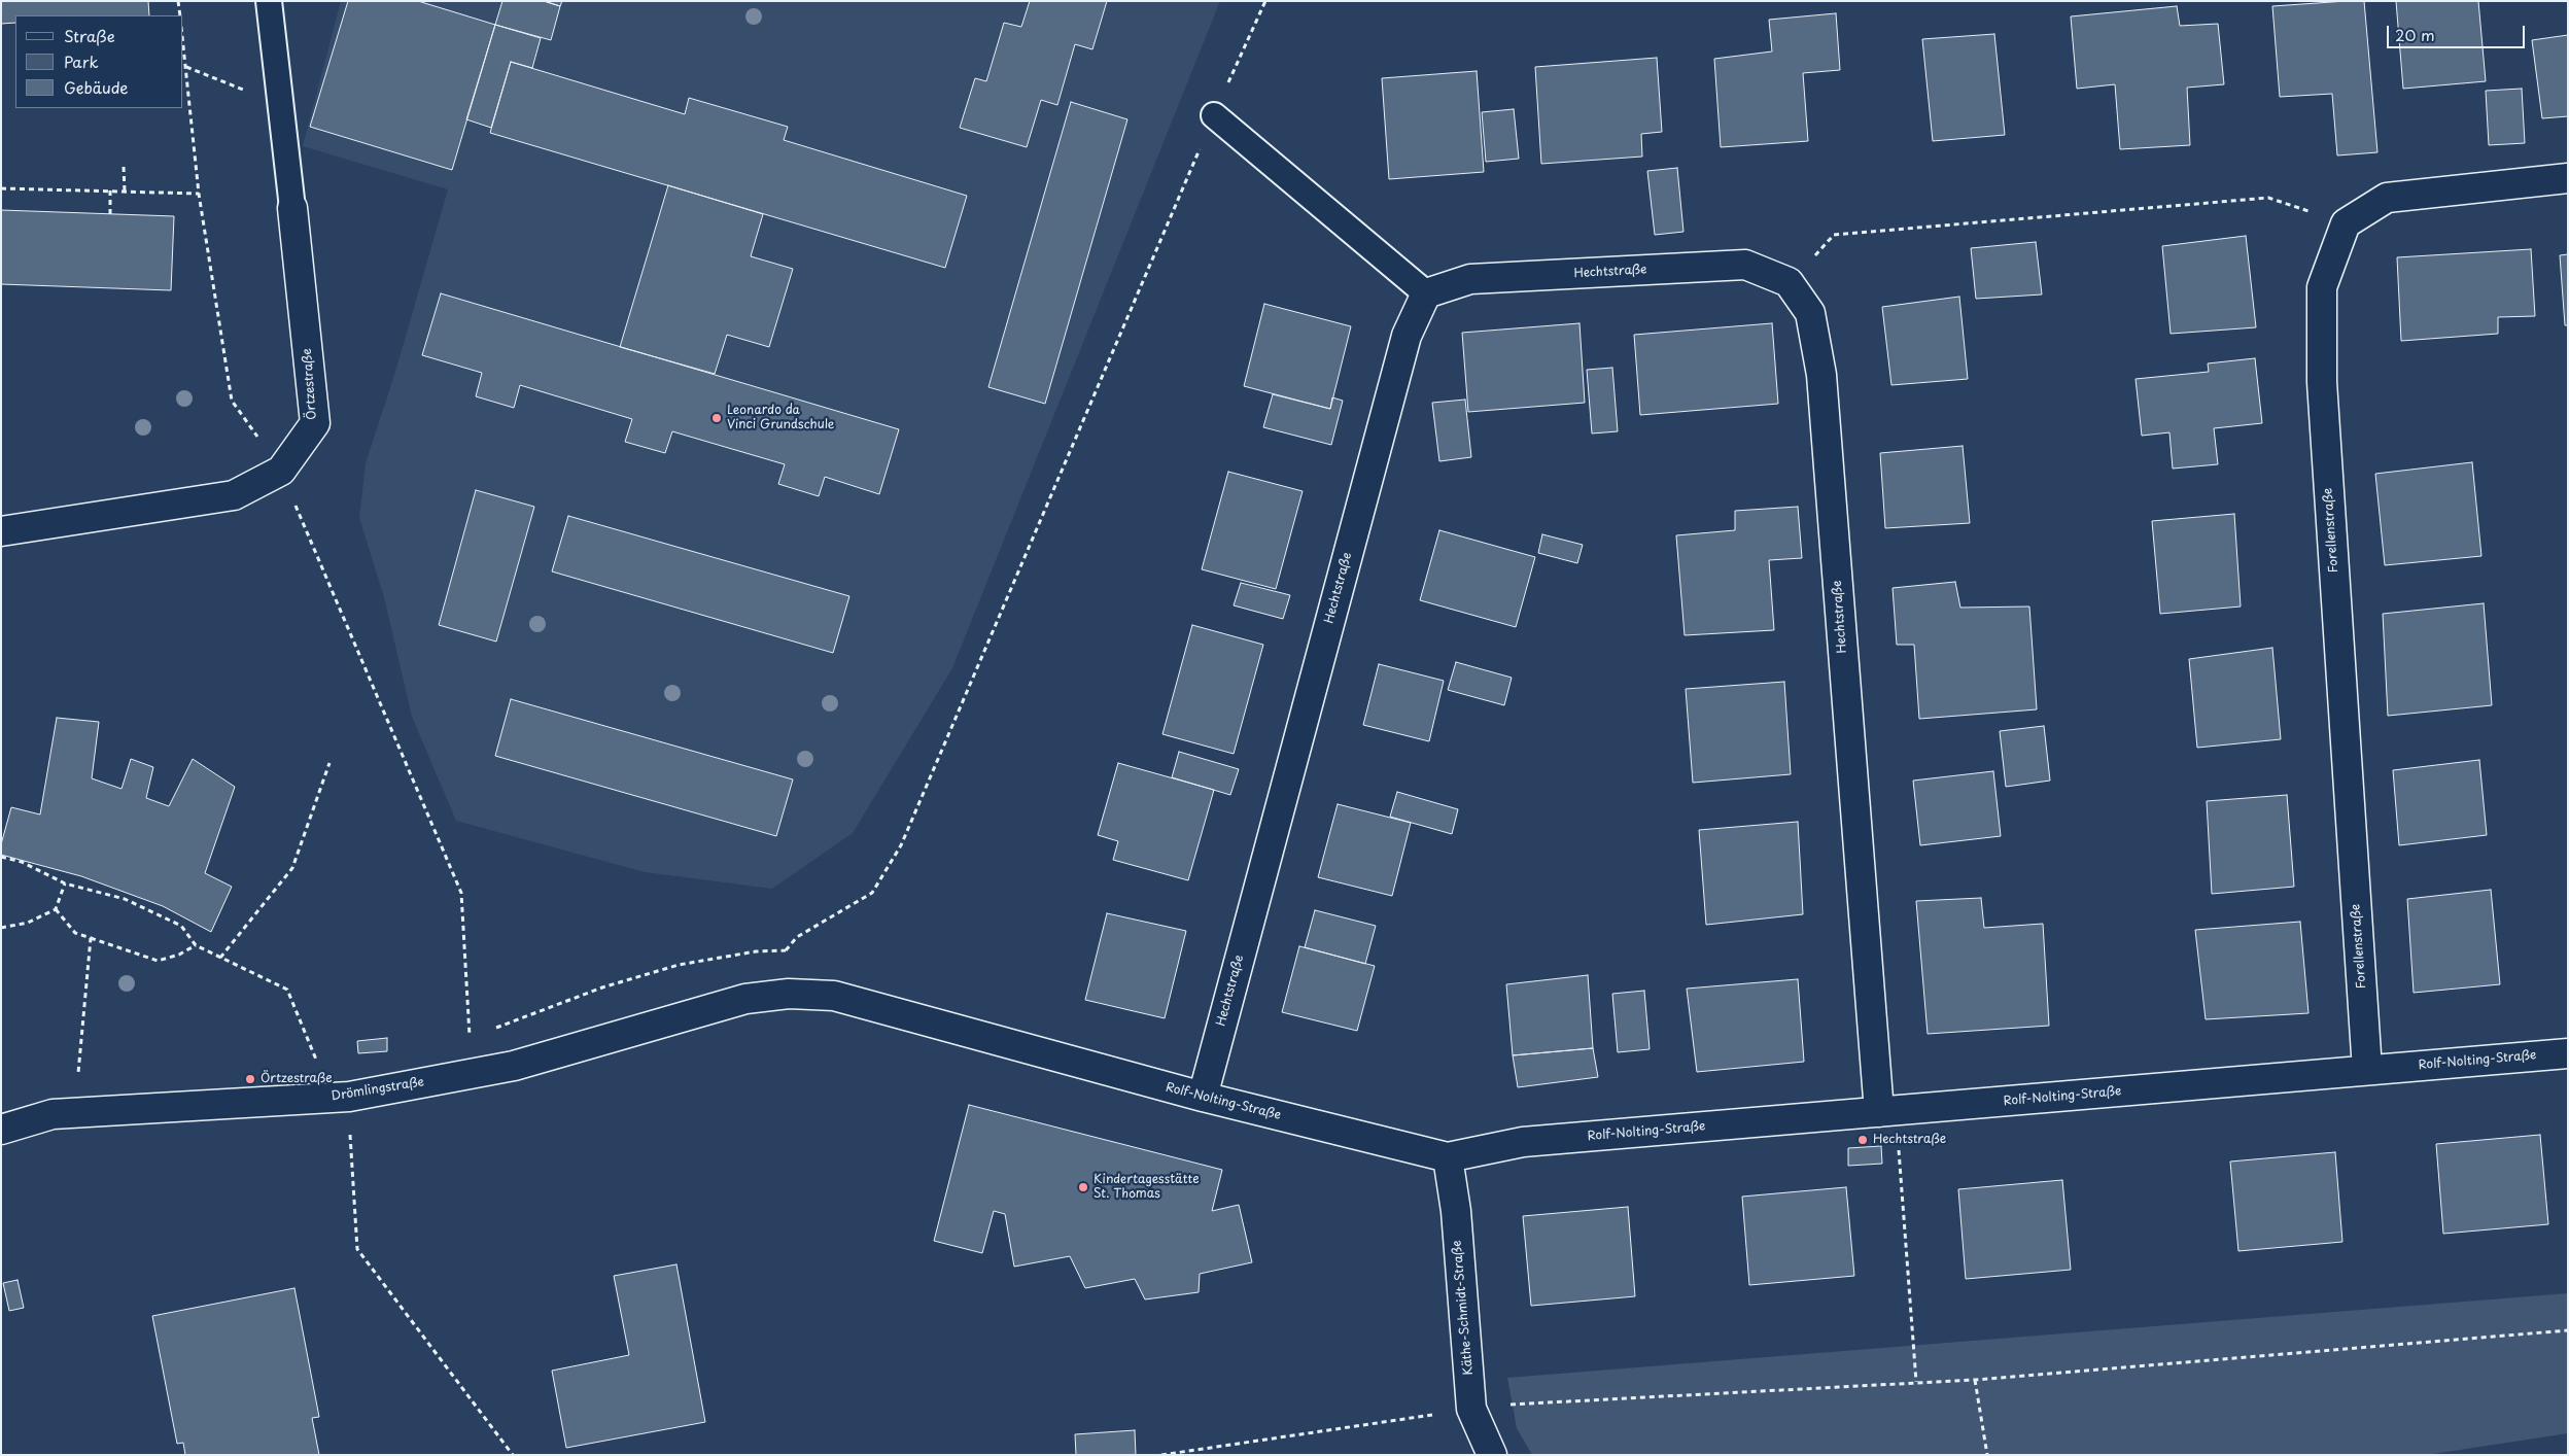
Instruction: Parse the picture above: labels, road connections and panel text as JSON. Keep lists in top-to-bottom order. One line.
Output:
{"streets":{"street":["Hechtstraße","Örtzestraße","Forellenstraße","Rolf-Nolting-Straße","Drömlingstraße","Käthe-Schmidt-Straße"]},"crossings":[["Hechtstraße","Rolf-Nolting-Straße"],["Forellenstraße","Rolf-Nolting-Straße"],["Rolf-Nolting-Straße","Drömlingstraße"],["Rolf-Nolting-Straße","Käthe-Schmidt-Straße"]],"places":["Leonardo da Vinci Grundschule","Örtzestraße","Hechtstraße","Kindertagesstätte St. Thomas"],"legend":["Straße","Park","Gebäude"],"scale_bar":"20 m"}
